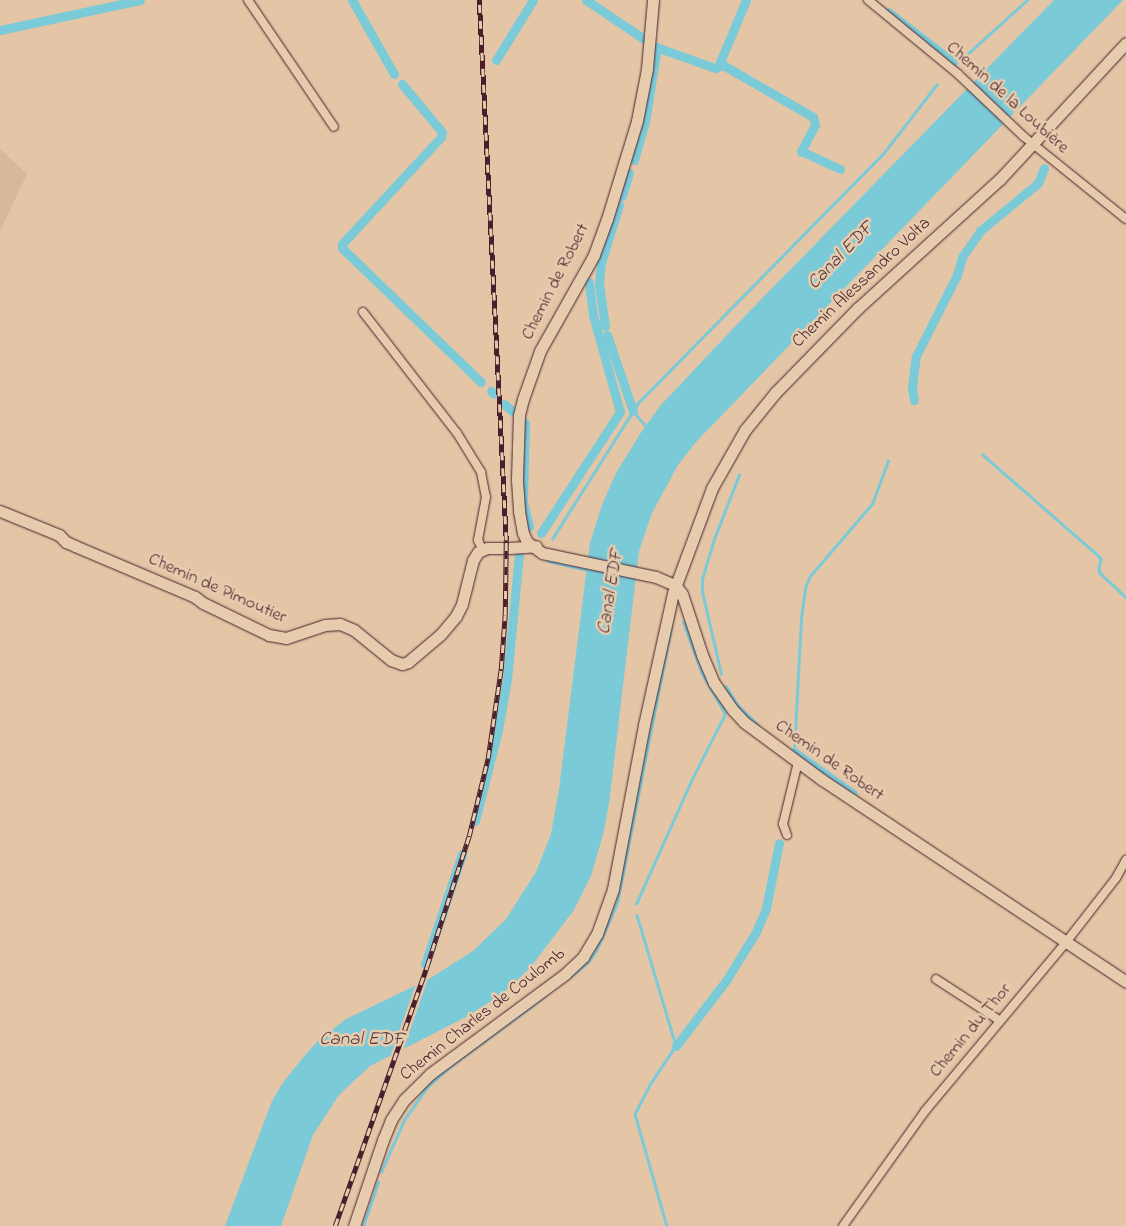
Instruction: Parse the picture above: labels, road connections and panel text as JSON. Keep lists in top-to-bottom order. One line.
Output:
{"streets":{"street":["Chemin de la Loubière","Chemin de Robert","Chemin Alessandro Volta","Chemin de Pimoutier","Chemin Charles de Coulomb","Chemin du Thor"]},"crossings":[["Chemin de la Loubière","Chemin Alessandro Volta"],["Chemin de Robert","Chemin Alessandro Volta"],["Chemin de Robert","Chemin du Thor"],["Chemin Alessandro Volta","Chemin Charles de Coulomb"]],"water":["Canal EDF"]}
